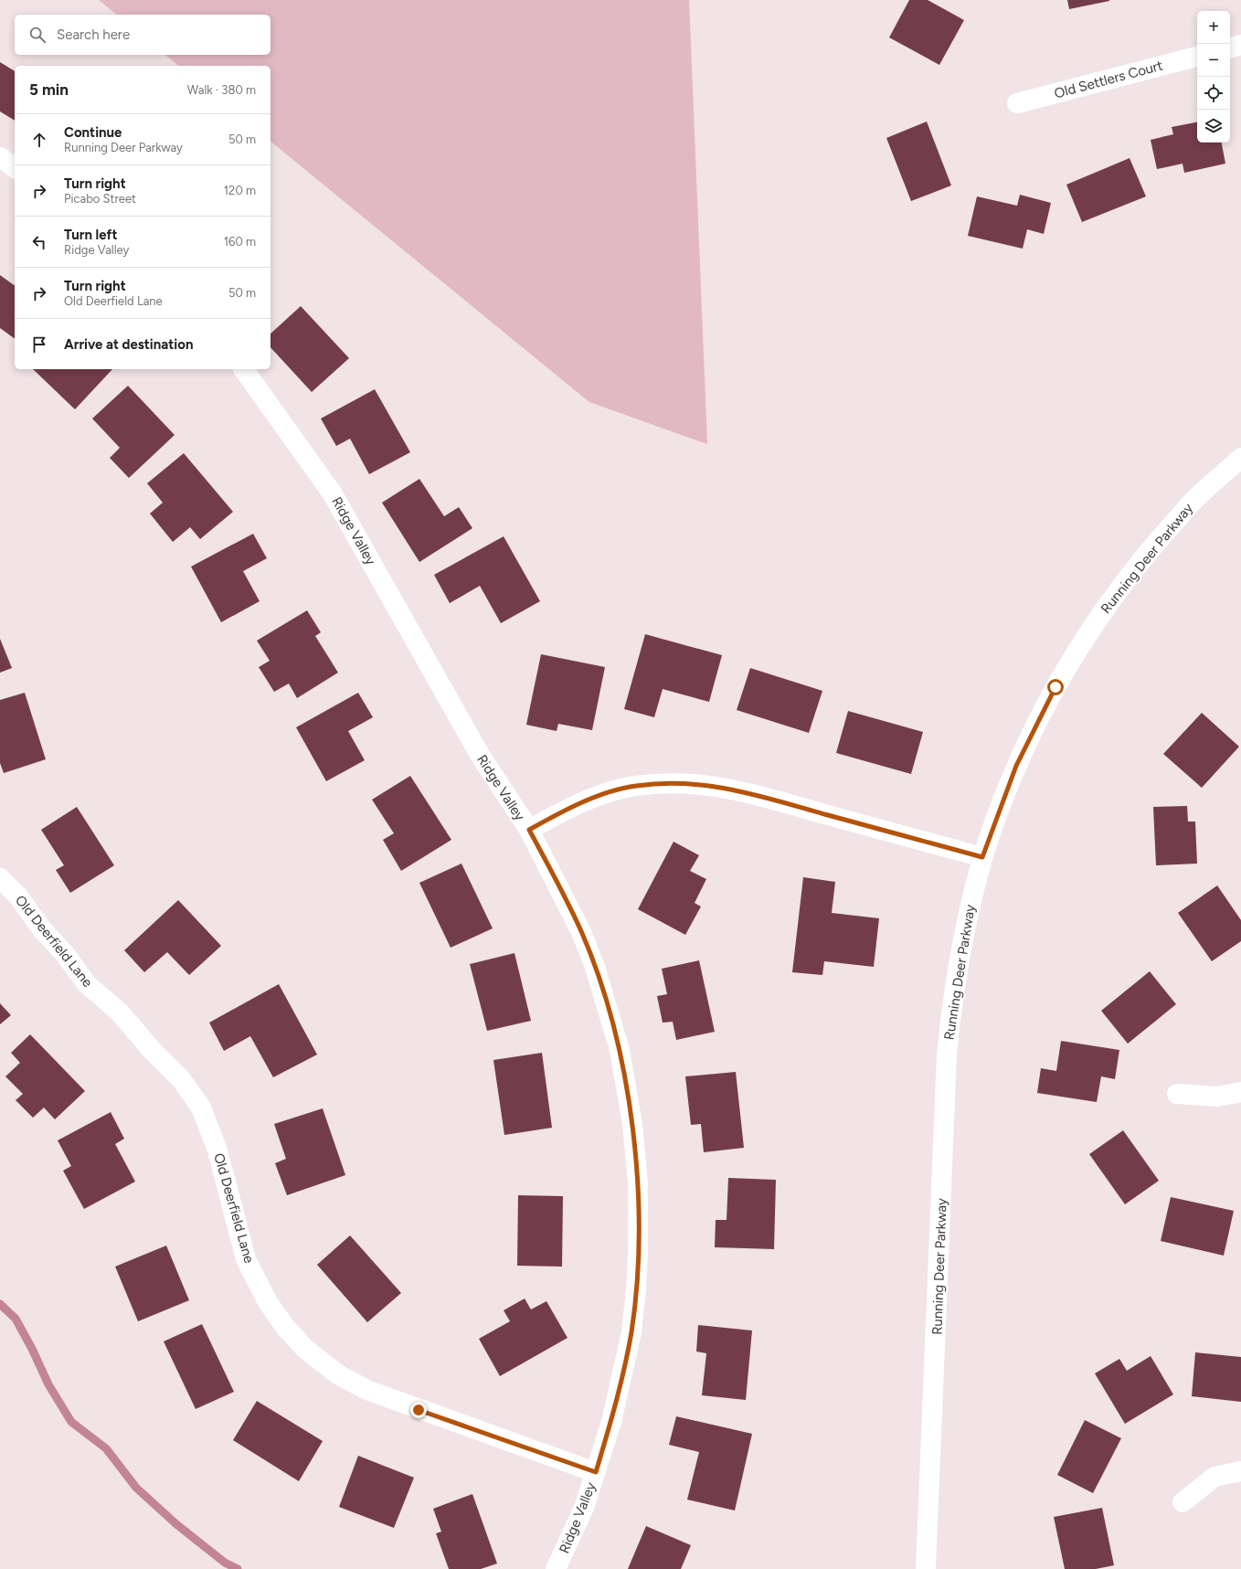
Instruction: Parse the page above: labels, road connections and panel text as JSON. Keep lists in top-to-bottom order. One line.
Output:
{"streets":{"street":["Old Settlers Court","Ridge Valley","Running Deer Parkway","Old Deerfield Lane"]},"crossings":[["Ridge Valley","Old Deerfield Lane"]],"page":{"map_buttons":["+","−"],"search":"Search here","heading":["5 min","Walk · 380 m"],"list":[["Continue","Running Deer Parkway","50 m"],["Turn right","Picabo Street","120 m"],["Turn left","Ridge Valley","160 m"],["Turn right","Old Deerfield Lane","50 m"],"Arrive at destination"]}}
